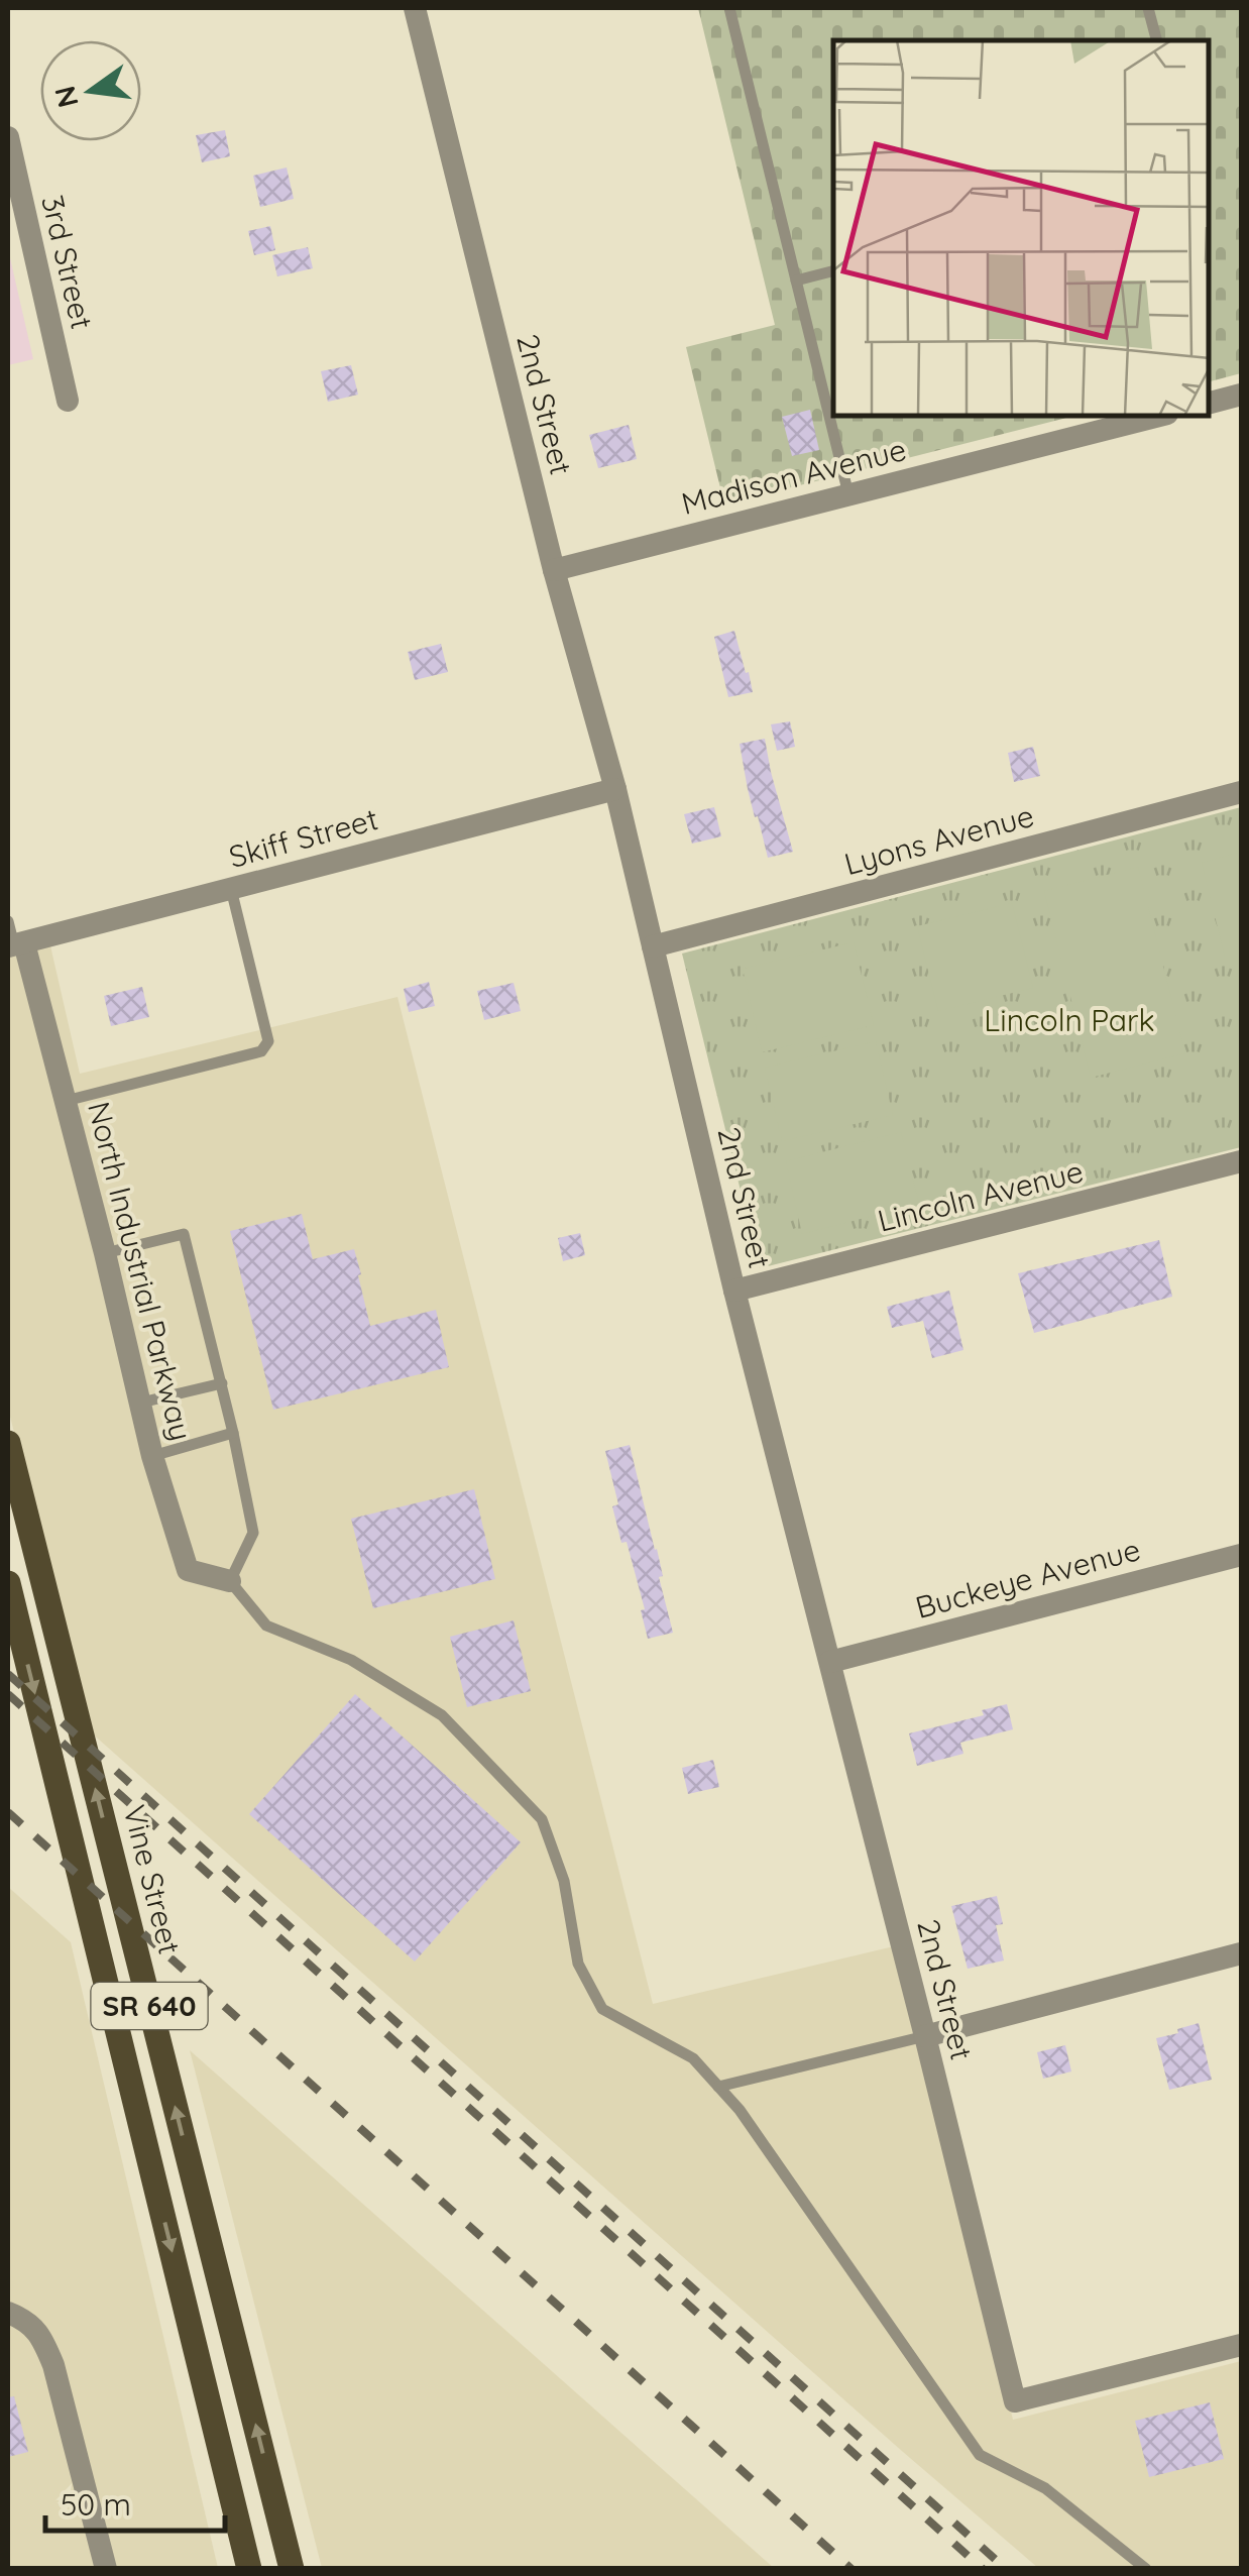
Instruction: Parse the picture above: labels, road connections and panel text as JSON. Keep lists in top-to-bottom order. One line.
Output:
{"streets":{"main road":["Vine Street","SR 640"],"street":["3rd Street","2nd Street","Madison Avenue","Skiff Street","Lyons Avenue","Lincoln Avenue","North Industrial Parkway","Buckeye Avenue"]},"crossings":[["2nd Street","Madison Avenue"],["2nd Street","Skiff Street"],["2nd Street","Lyons Avenue"],["2nd Street","Lincoln Avenue"],["2nd Street","Buckeye Avenue"],["Skiff Street","North Industrial Parkway"]],"parks":["Lincoln Park"],"scale_bar":"50 m","north":"left"}
